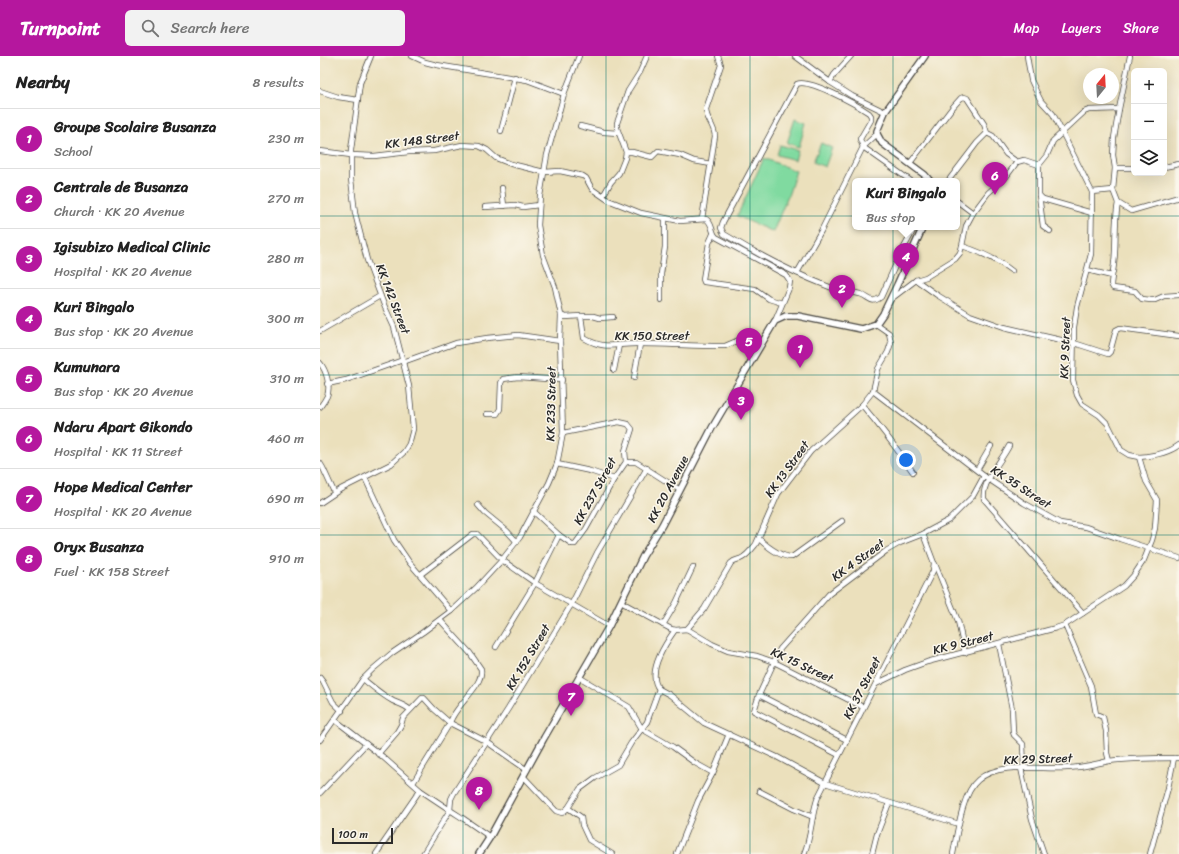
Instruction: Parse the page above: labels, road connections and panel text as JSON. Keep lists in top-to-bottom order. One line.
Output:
{"streets":{"main road":["KK 20 Avenue"],"street":["KK 148 Street","KK 142 Street","KK 150 Street","KK 9 Street","KK 233 Street","KK 13 Street","KK 35 Street","KK 237 Street","KK 4 Street","KK 152 Street","KK 15 Street","KK 37 Street","KK 29 Street"]},"crossings":[["KK 148 Street","KK 142 Street"],["KK 148 Street","KK 233 Street"],["KK 150 Street","KK 20 Avenue"],["KK 9 Street","KK 35 Street"],["KK 9 Street","KK 37 Street"],["KK 233 Street","KK 237 Street"],["KK 13 Street","KK 35 Street"],["KK 13 Street","KK 15 Street"],["KK 35 Street","KK 4 Street"],["KK 4 Street","KK 15 Street"],["KK 4 Street","KK 37 Street"],["KK 15 Street","KK 37 Street"]],"scale_bar":"100 m","north":"top","page":{"header":"Turnpoint","search":"Search here","nav":["Map","Layers","Share"],"heading":["Nearby","8 results"],"map_buttons":["+","−"],"list":[{"mark":"1","name":"Groupe Scolaire Busanza","note":"School","value":"230 m"},{"mark":"2","name":"Centrale de Busanza","note":"Church · KK 20 Avenue","value":"270 m"},{"mark":"3","name":"Igisubizo Medical Clinic","note":"Hospital · KK 20 Avenue","value":"280 m"},{"mark":"4","name":"Kuri Bingalo","note":"Bus stop · KK 20 Avenue","value":"300 m"},{"mark":"5","name":"Kumunara","note":"Bus stop · KK 20 Avenue","value":"310 m"},{"mark":"6","name":"Ndaru Apart Gikondo","note":"Hospital · KK 11 Street","value":"460 m"},{"mark":"7","name":"Hope Medical Center","note":"Hospital · KK 20 Avenue","value":"690 m"},{"mark":"8","name":"Oryx Busanza","note":"Fuel · KK 158 Street","value":"910 m"}],"pins":["6","4","2","5","1","3","7","8"],"popup":["Kuri Bingalo","Bus stop"],"scale":"100 m"}}
